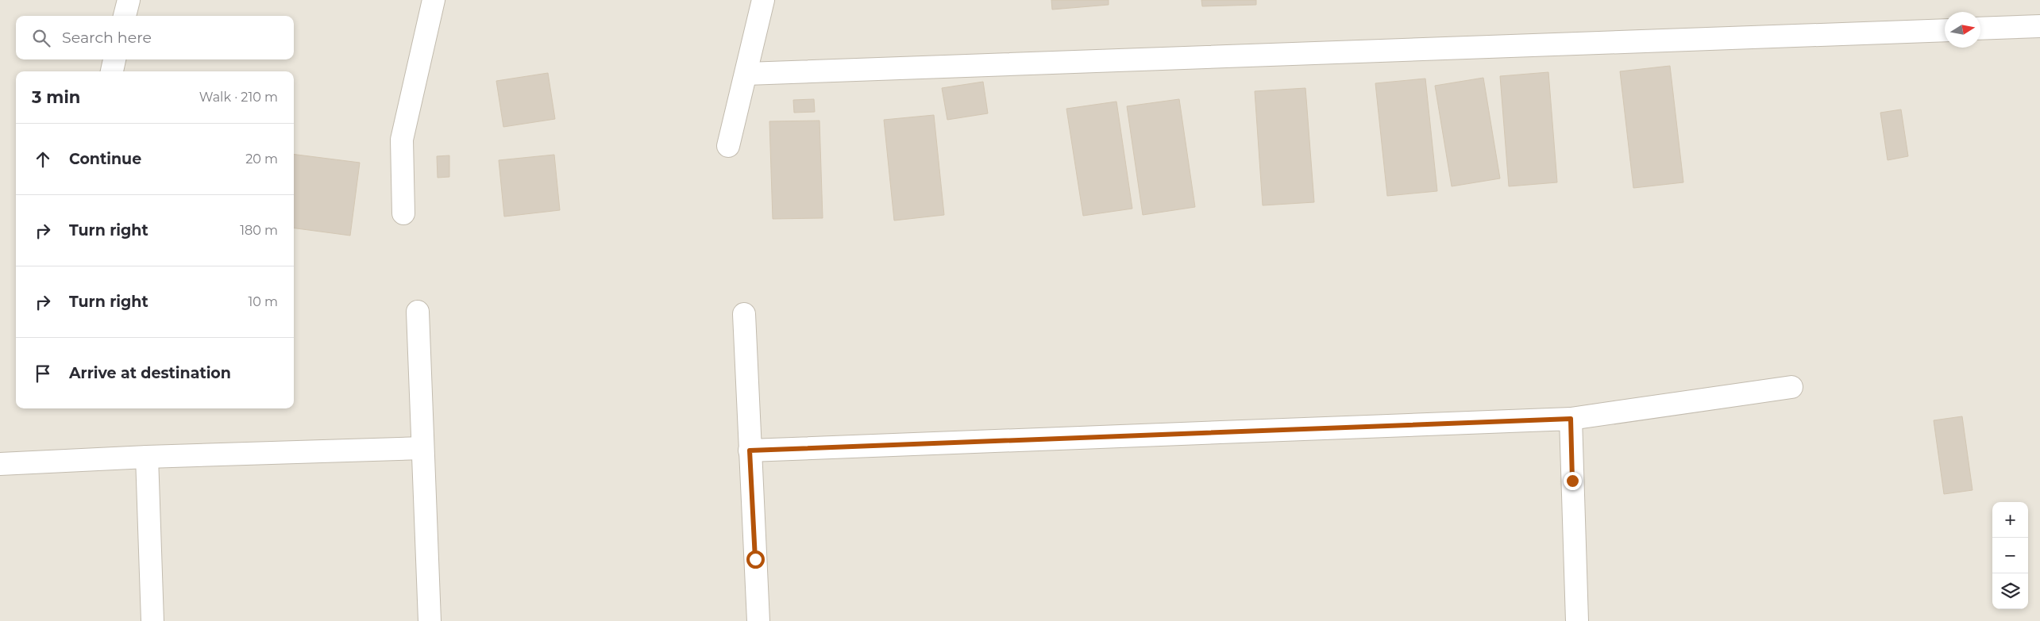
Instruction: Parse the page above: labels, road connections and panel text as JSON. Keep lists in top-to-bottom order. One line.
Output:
{"north":"right","page":{"search":"Search here","heading":["3 min","Walk · 210 m"],"list":[["Continue","20 m"],["Turn right","180 m"],["Turn right","10 m"],"Arrive at destination"],"map_buttons":["+","−"]}}
